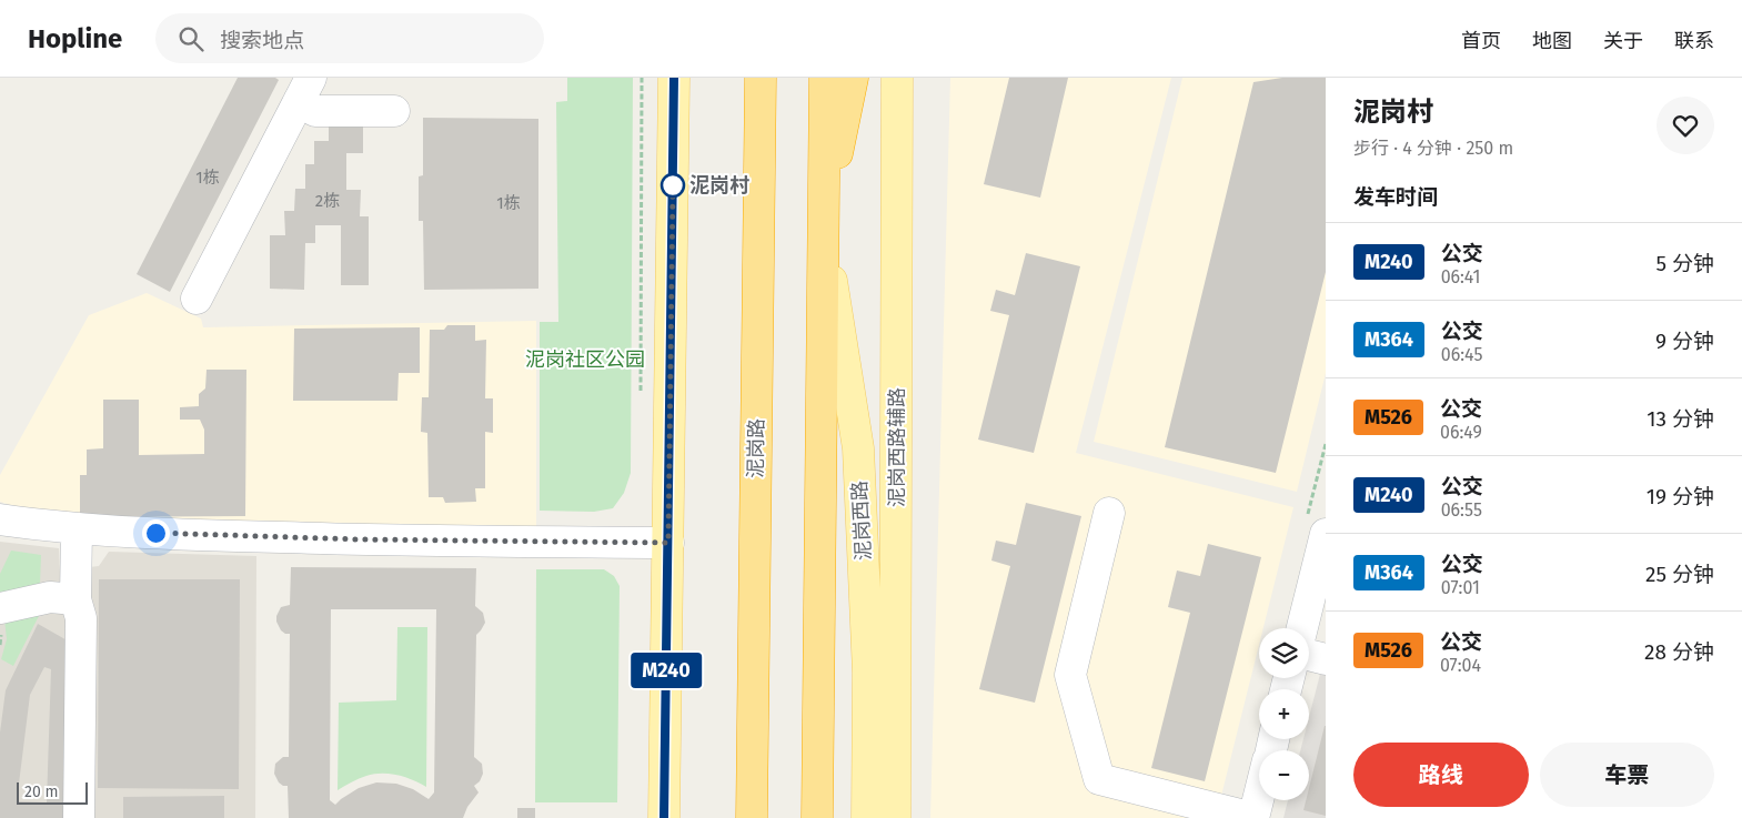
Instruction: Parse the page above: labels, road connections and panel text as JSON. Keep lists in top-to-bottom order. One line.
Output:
{"streets":{"highway":["泥岗路"],"main road":["泥岗西路辅路","泥岗西路"]},"parks":["泥岗社区公园"],"places":["泥岗村"],"lines":["bus line M240"],"house_numbers":["1栋","2栋","1栋"],"scale_bar":"20 m","page":{"header":"Hopline","search":"搜索地点","nav":["首页","地图","关于","联系"],"on_map":"M240","heading":[["泥岗村","步行 · 4 分钟 · 250 m"],"发车时间"],"list":[{"mark":"M240","name":"公交","note":"06:41","value":"5 分钟"},{"mark":"M364","name":"公交","note":"06:45","value":"9 分钟"},{"mark":"M526","name":"公交","note":"06:49","value":"13 分钟"},{"mark":"M240","name":"公交","note":"06:55","value":"19 分钟"},{"mark":"M364","name":"公交","note":"07:01","value":"25 分钟"},{"mark":"M526","name":"公交","note":"07:04","value":"28 分钟"}],"map_buttons":["+","−"],"buttons":["路线","车票"],"scale":"20 m"}}
